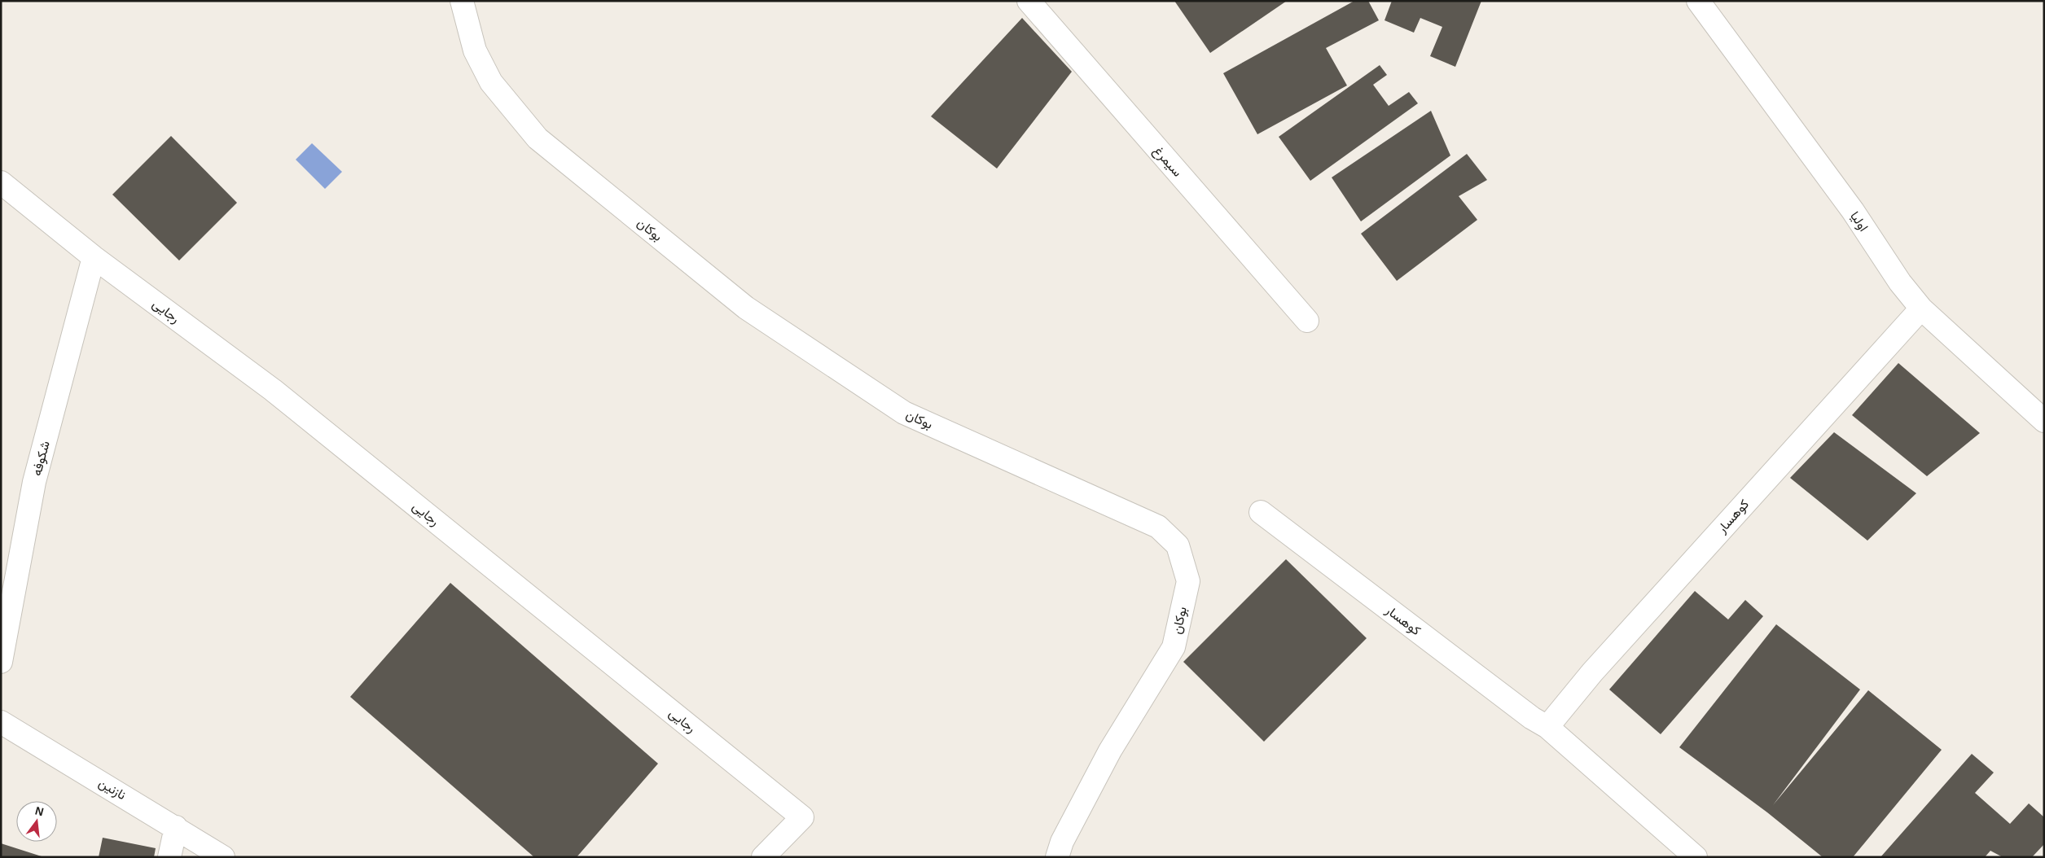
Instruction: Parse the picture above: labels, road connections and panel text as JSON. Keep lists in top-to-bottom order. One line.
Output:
{"streets":{"street":["سیمرغ","اولیا","بوکان","رجایی","شکوفه","کوهسار","نازنین"]},"crossings":[["اولیا","کوهسار"],["رجایی","شکوفه"]],"north":"top"}
